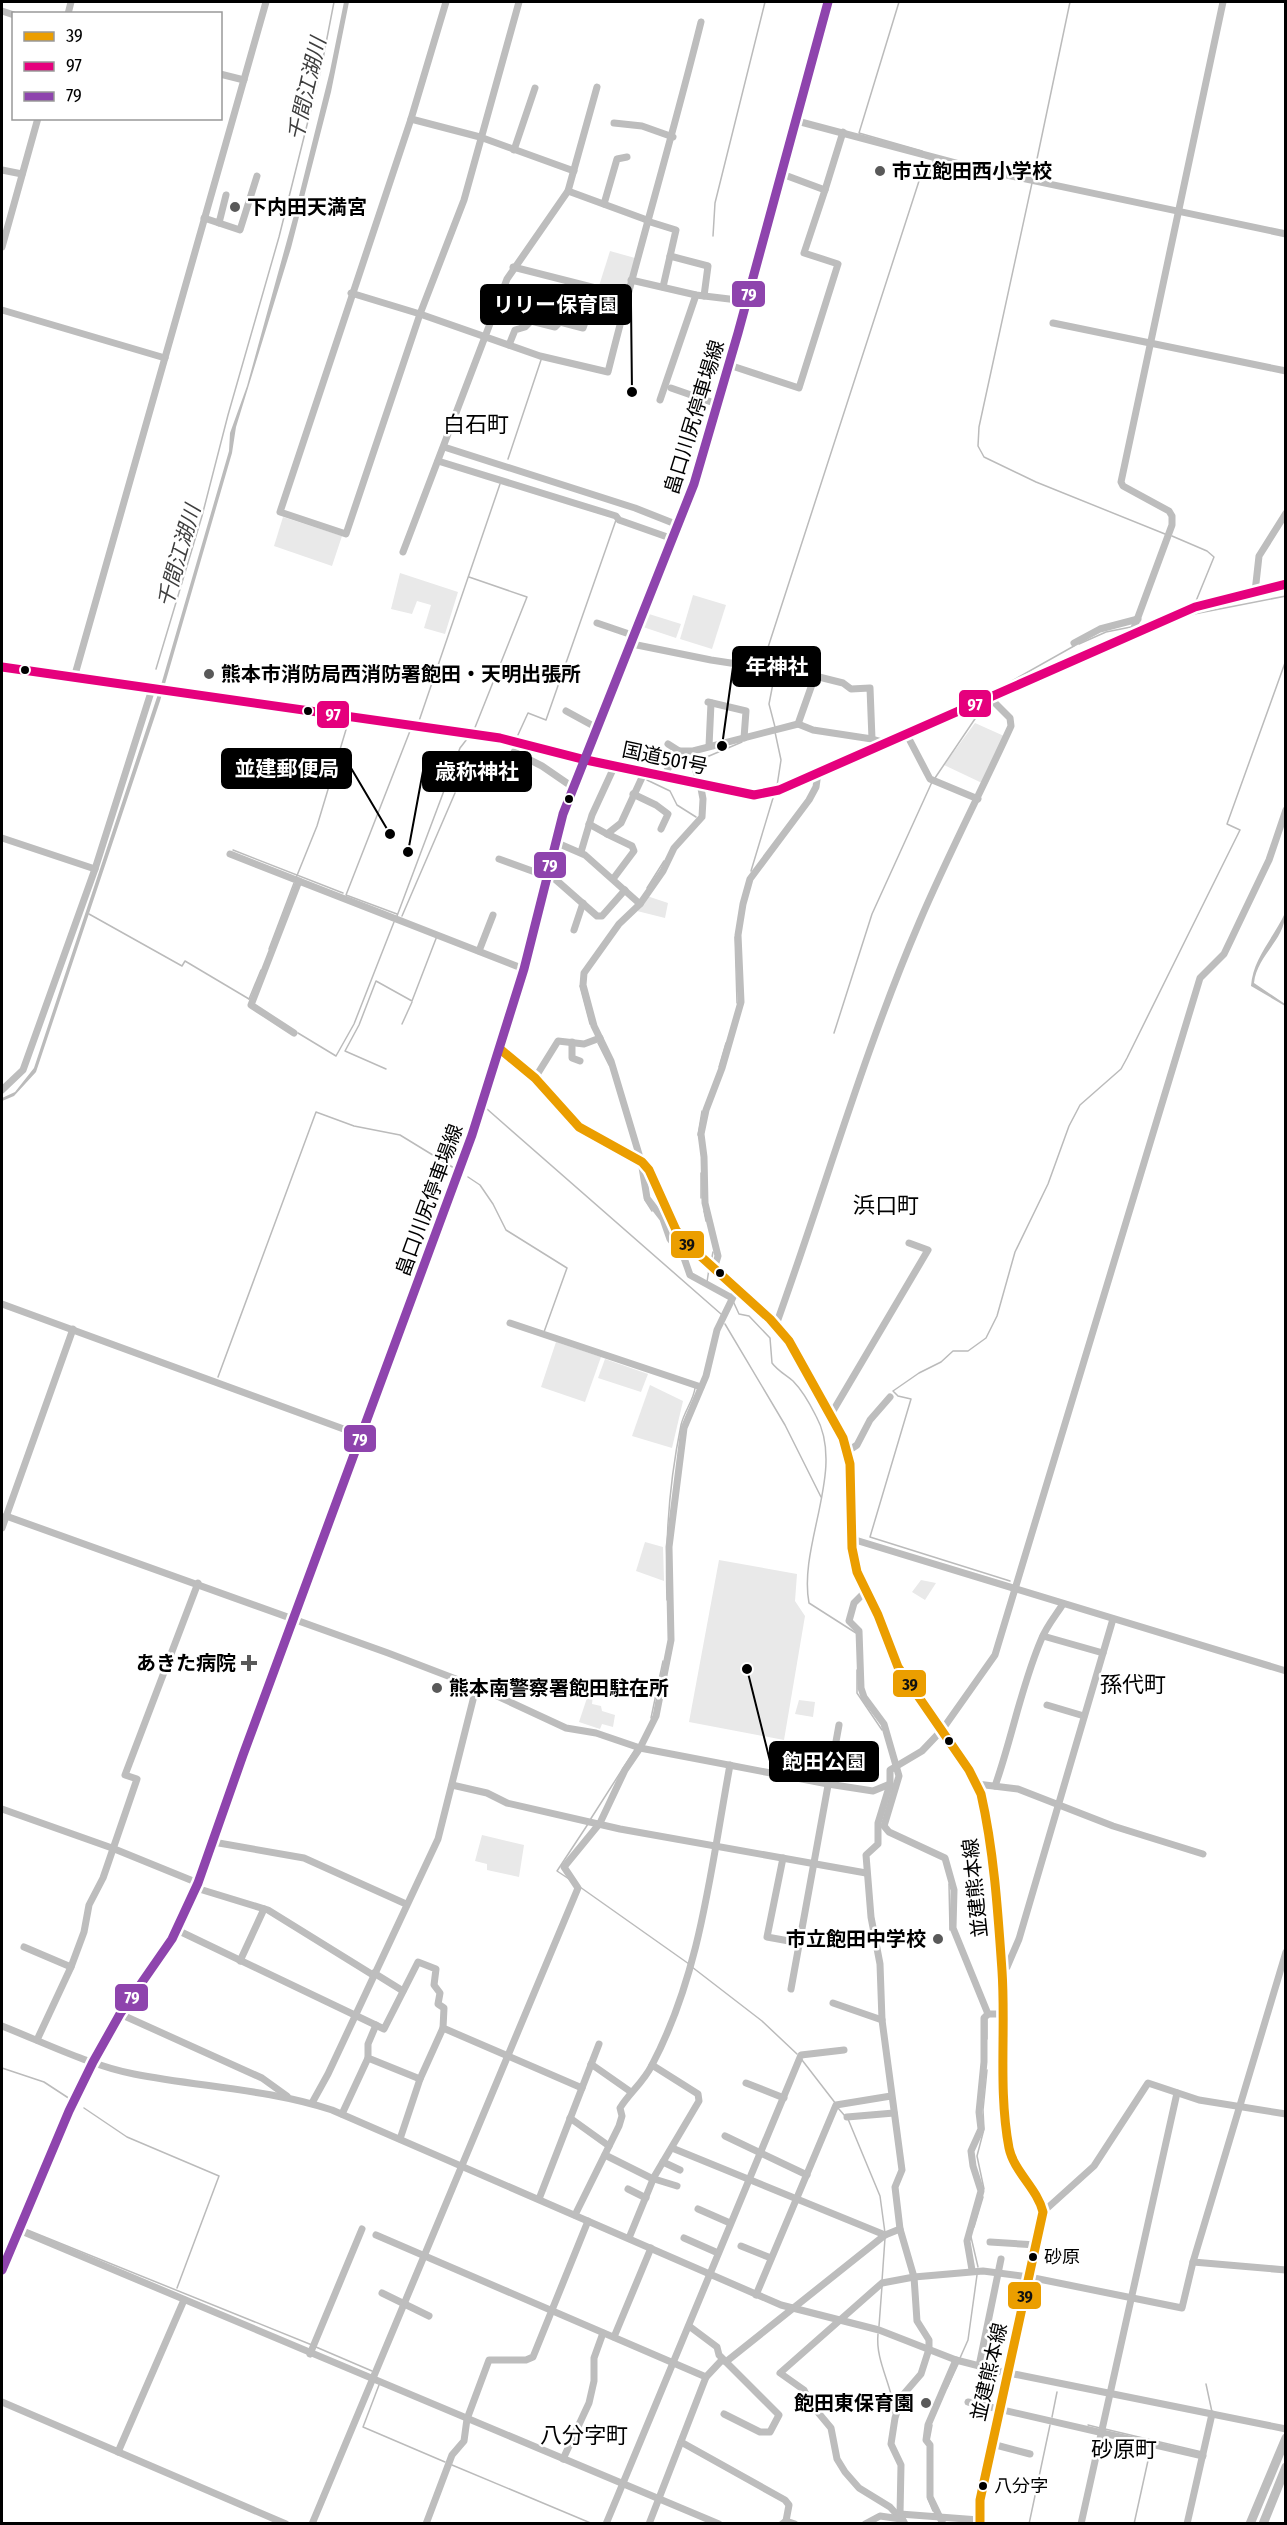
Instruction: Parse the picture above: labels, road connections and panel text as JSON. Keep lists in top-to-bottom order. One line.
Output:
{"streets":{"highway":["国道501号"],"main road":["畠口川尻停車場線","並建熊本線"]},"crossings":[["畠口川尻停車場線","国道501号"],["畠口川尻停車場線","並建熊本線"]],"districts":["白石町","浜口町","孫代町","八分字町","砂原町"],"water":["千間江湖川"],"places":{"other":["市立飽田西小学校","下内田天満宮","リリー保育園","熊本市消防局西消防署飽田・天明出張所","年神社","並建郵便局","歳称神社","飽田公園","熊本南警察署飽田駐在所","市立飽田中学校","砂原","飽田東保育園","八分字"],"health":["あきた病院"]},"lines":["transit line 79","transit line 97","transit line 39"],"legend":["39","97","79"]}
